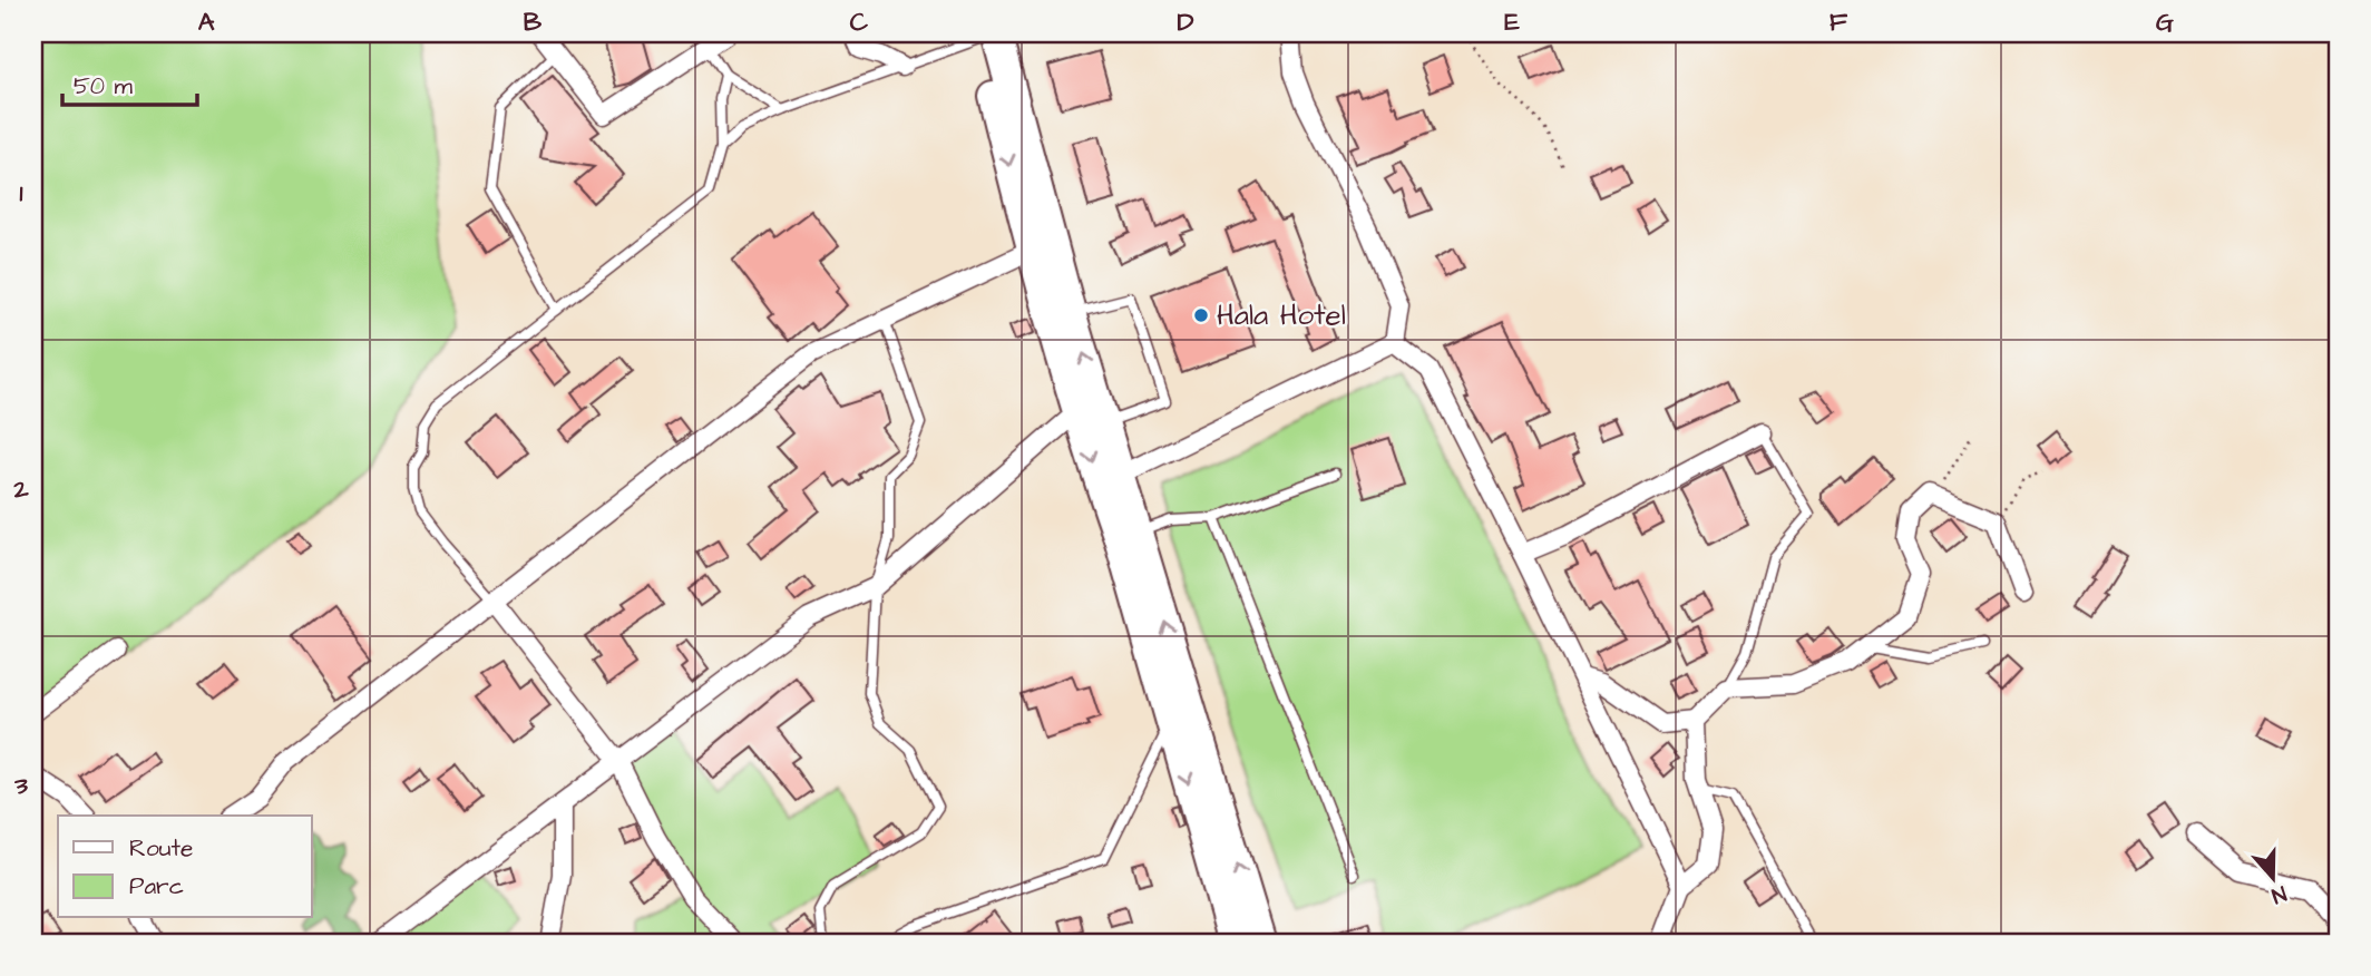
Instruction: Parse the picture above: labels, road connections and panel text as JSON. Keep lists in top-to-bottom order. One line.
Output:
{"places":["Hala Hotel"],"legend":["Route","Parc"],"scale_bar":"50 m","north":"bottom","grid":{"columns":["A","B","C","D","E","F","G"],"rows":["1","2","3"]}}
